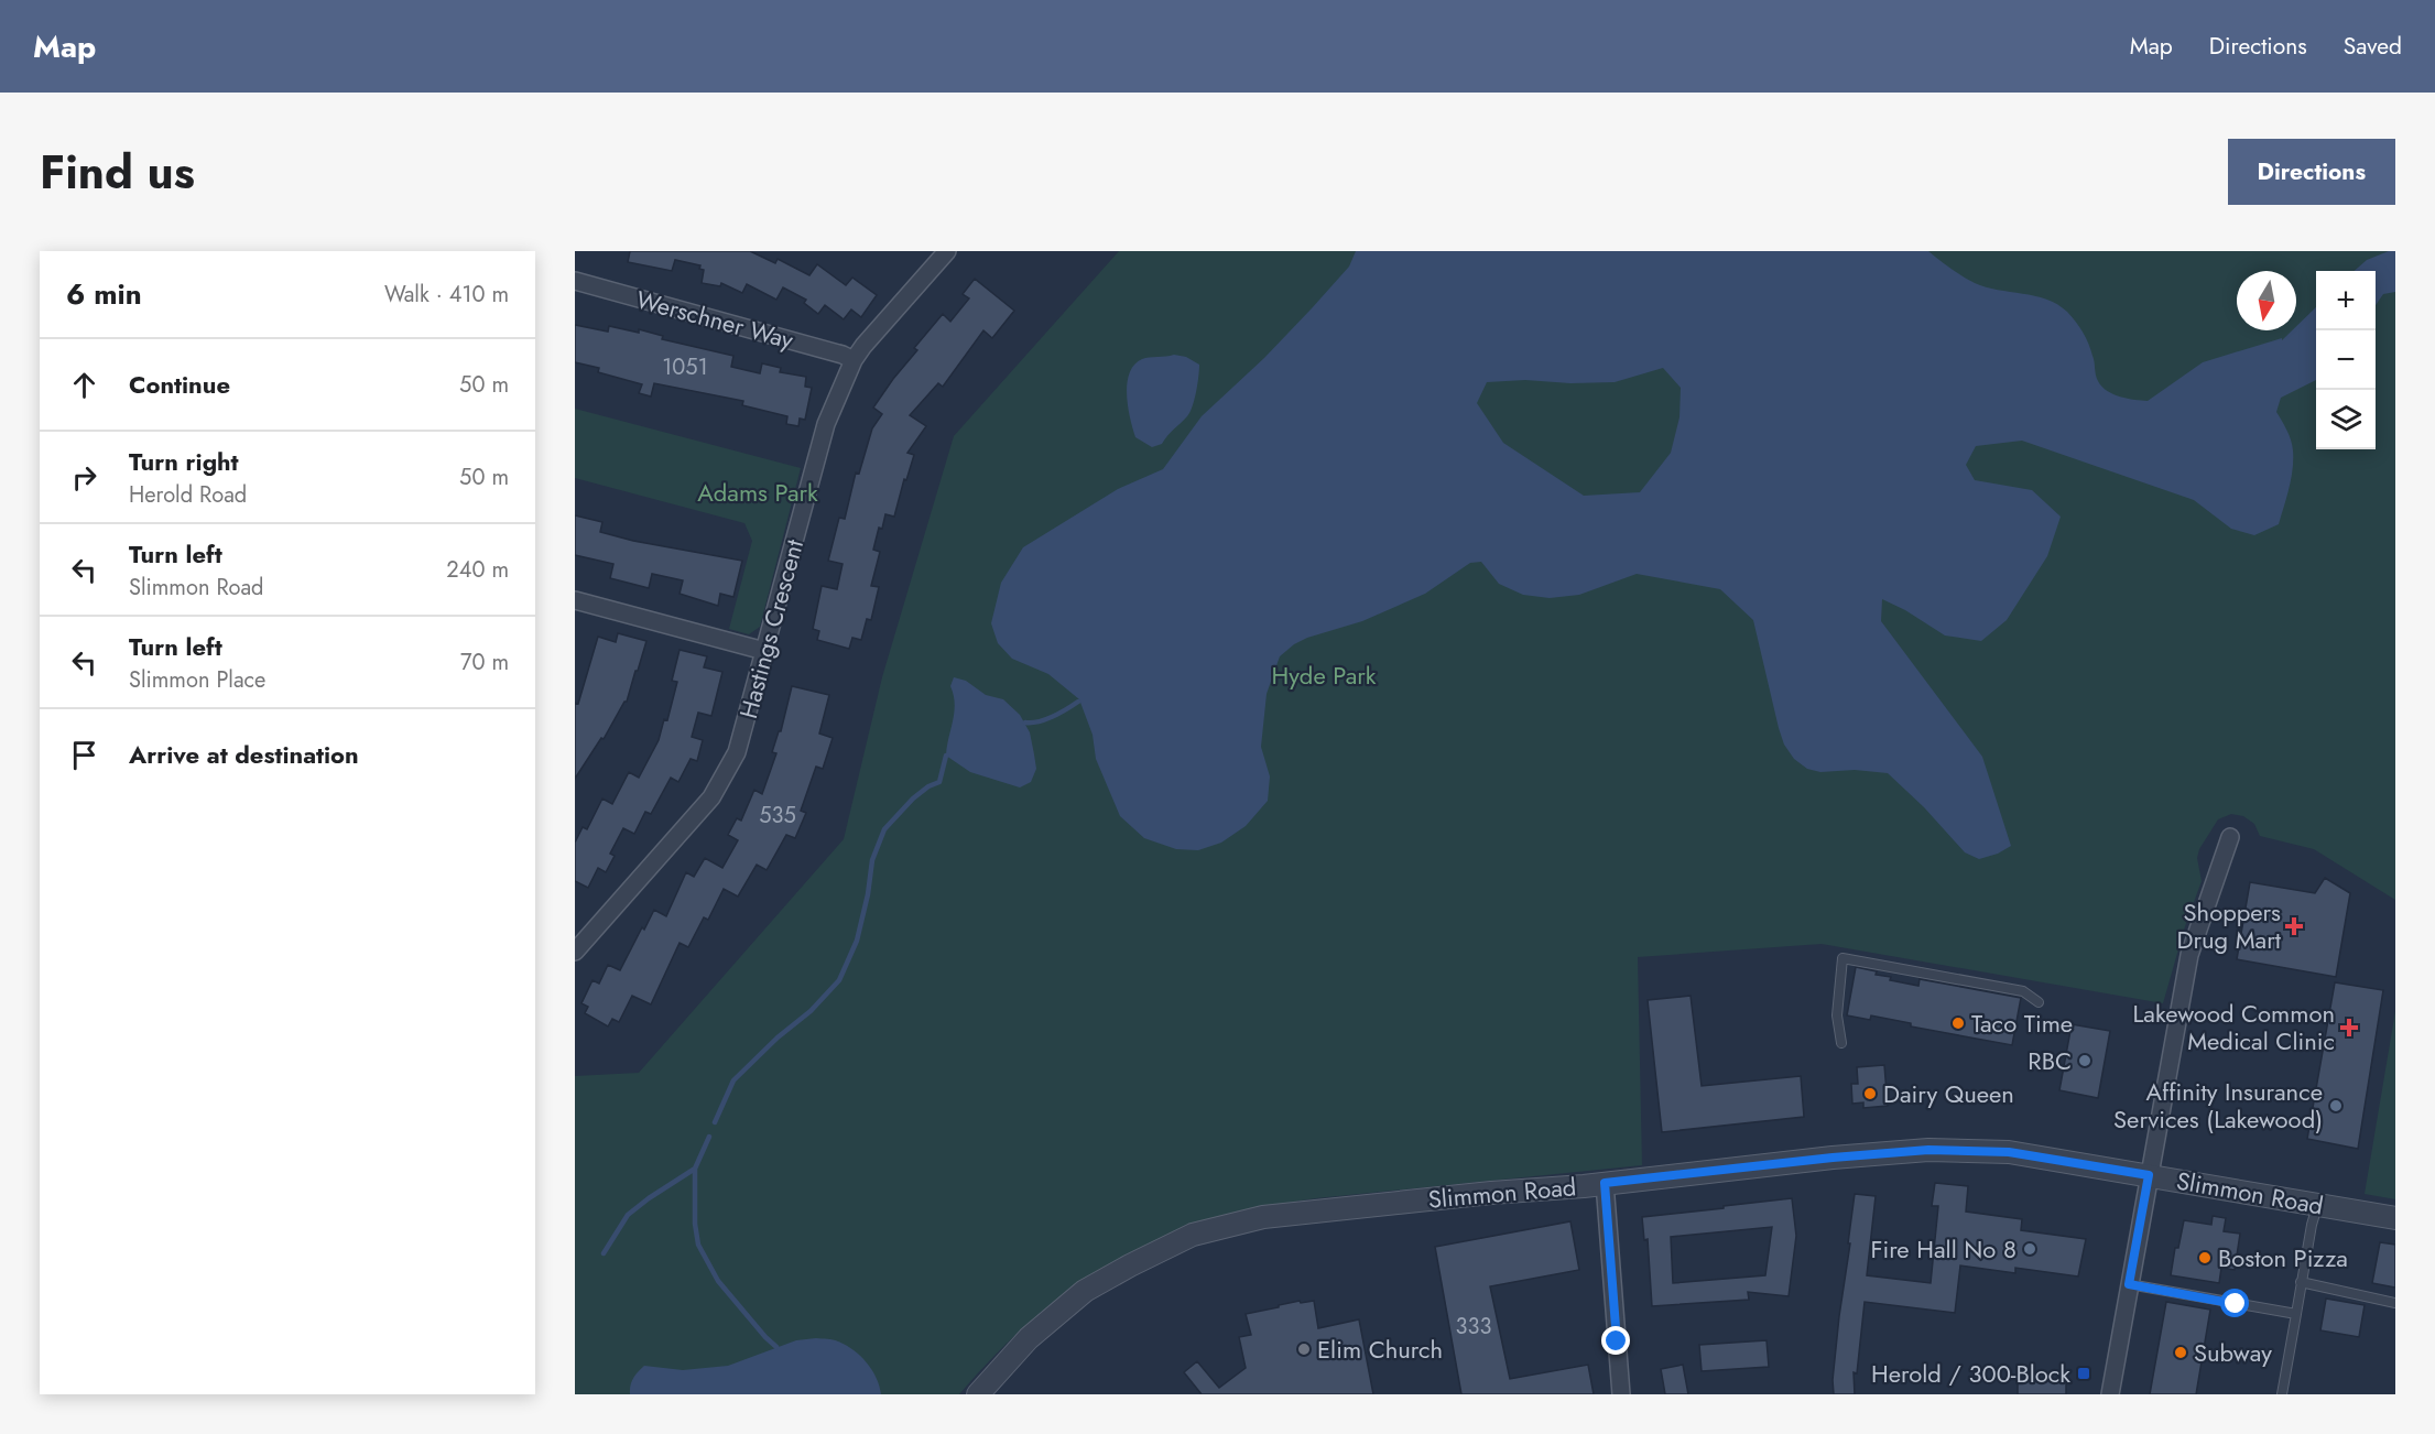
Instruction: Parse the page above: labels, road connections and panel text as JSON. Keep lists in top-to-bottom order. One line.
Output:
{"streets":{"street":["Werschner Way","Hastings Crescent","Slimmon Road"]},"crossings":[["Werschner Way","Hastings Crescent"]],"parks":["Adams Park","Hyde Park"],"places":{"health":["Shoppers Drug Mart","Lakewood Common Medical Clinic"],"other":["Taco Time","RBC","Dairy Queen","Affinity Insurance Services (Lakewood)","Fire Hall No 8","Boston Pizza","Elim Church","Subway"],"transit":["Herold / 300-Block"]},"house_numbers":["1051","535","333"],"north":"bottom","page":{"header":"Map","nav":["Map","Directions","Saved"],"title":"Find us","buttons":"Directions","heading":["6 min","Walk · 410 m"],"map_buttons":["+","−"],"list":[["Continue","50 m"],["Turn right","Herold Road","50 m"],["Turn left","Slimmon Road","240 m"],["Turn left","Slimmon Place","70 m"],"Arrive at destination"]}}
